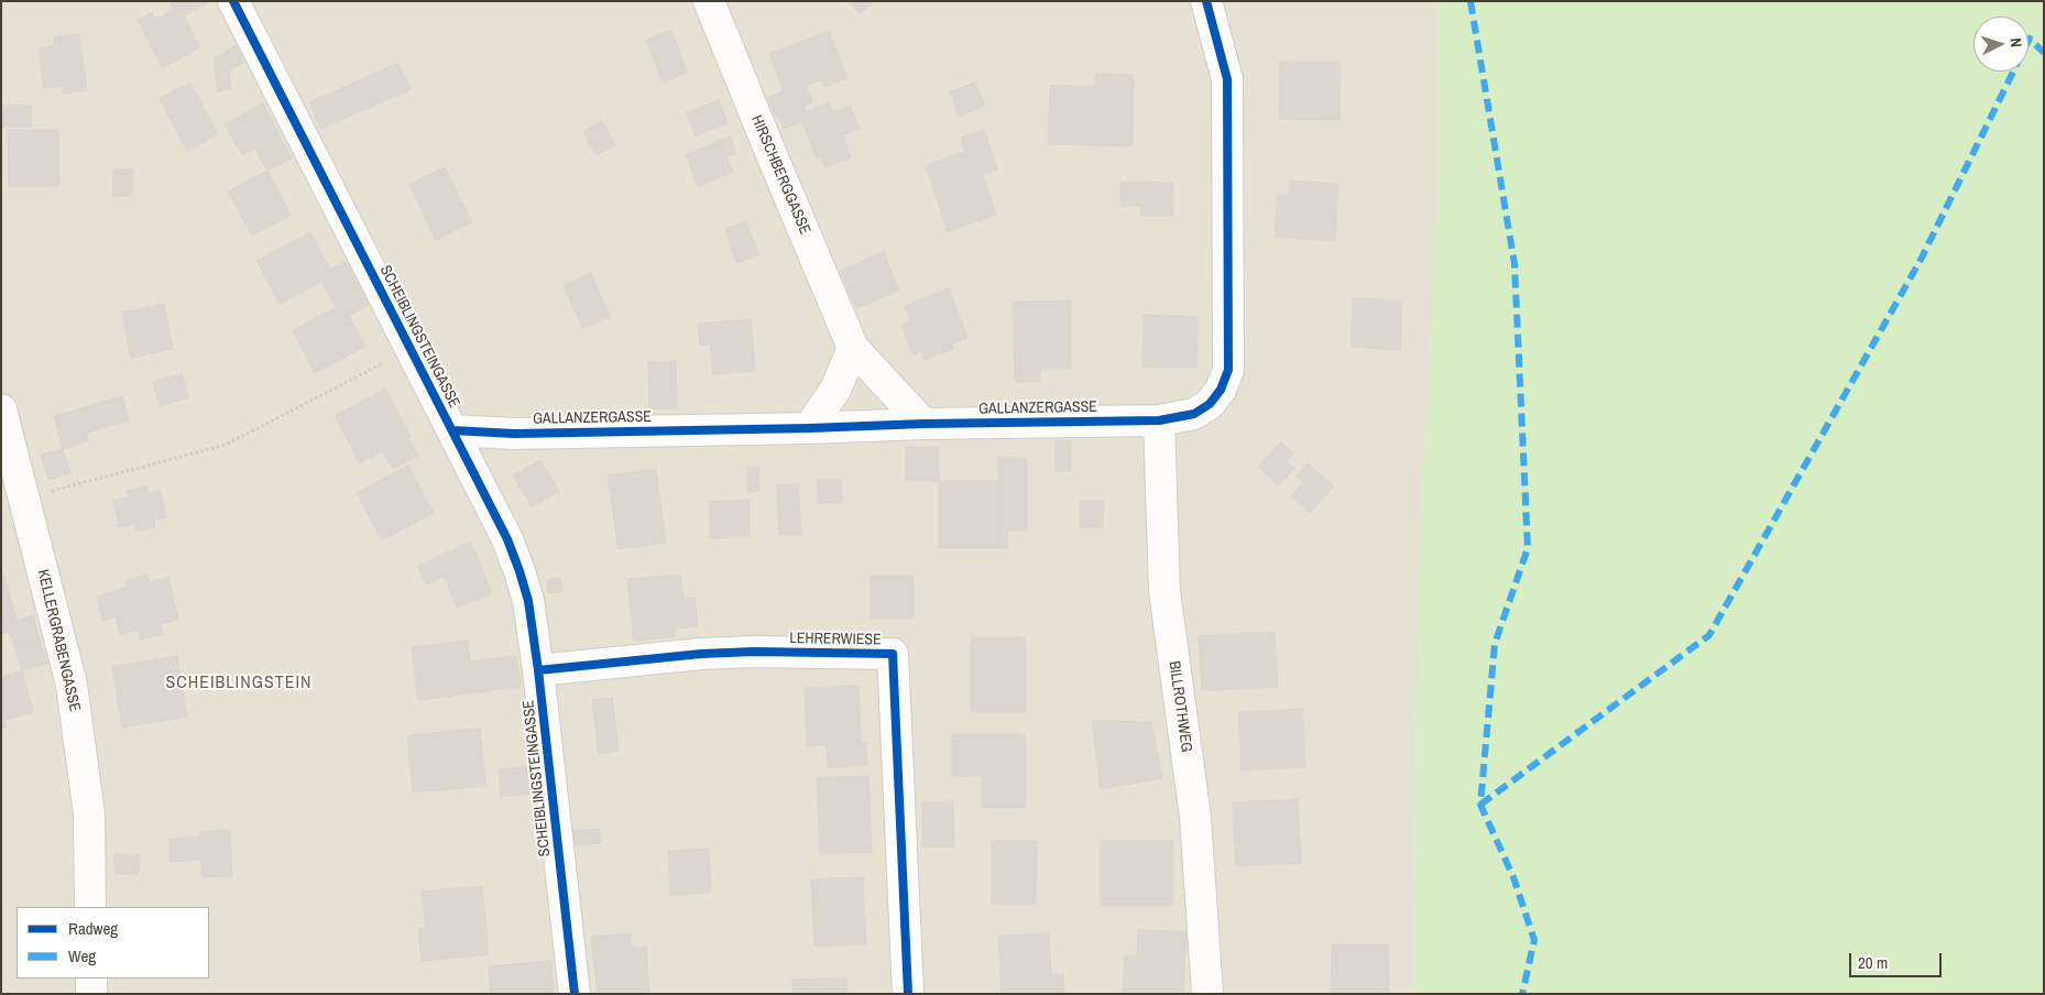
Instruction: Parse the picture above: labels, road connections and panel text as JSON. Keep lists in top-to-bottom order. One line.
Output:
{"streets":{"street":["HIRSCHBERGGASSE","SCHEIBLINGSTEINGASSE","GALLANZERGASSE","LEHRERWIESE","KELLERGRABENGASSE","BILLROTHWEG"]},"crossings":[["HIRSCHBERGGASSE","GALLANZERGASSE"],["SCHEIBLINGSTEINGASSE","GALLANZERGASSE"],["SCHEIBLINGSTEINGASSE","LEHRERWIESE"],["GALLANZERGASSE","BILLROTHWEG"]],"districts":["SCHEIBLINGSTEIN"],"legend":["Radweg","Weg"],"scale_bar":"20 m","north":"right"}
